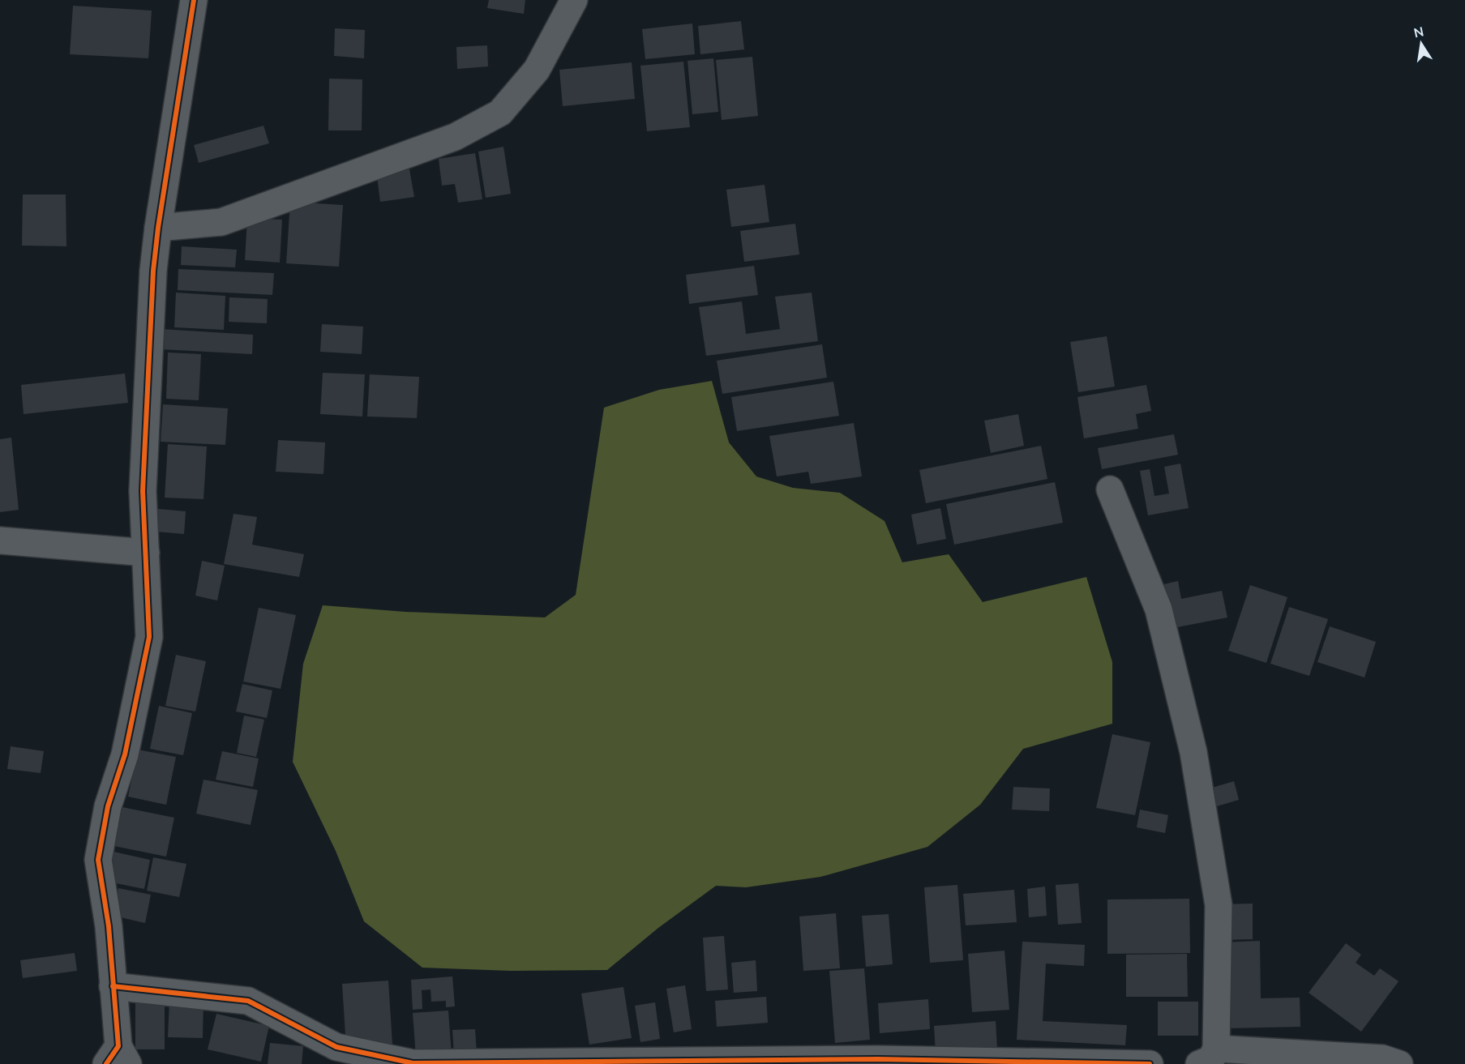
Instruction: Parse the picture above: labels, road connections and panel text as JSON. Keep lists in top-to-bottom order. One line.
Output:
{"north":"top"}
